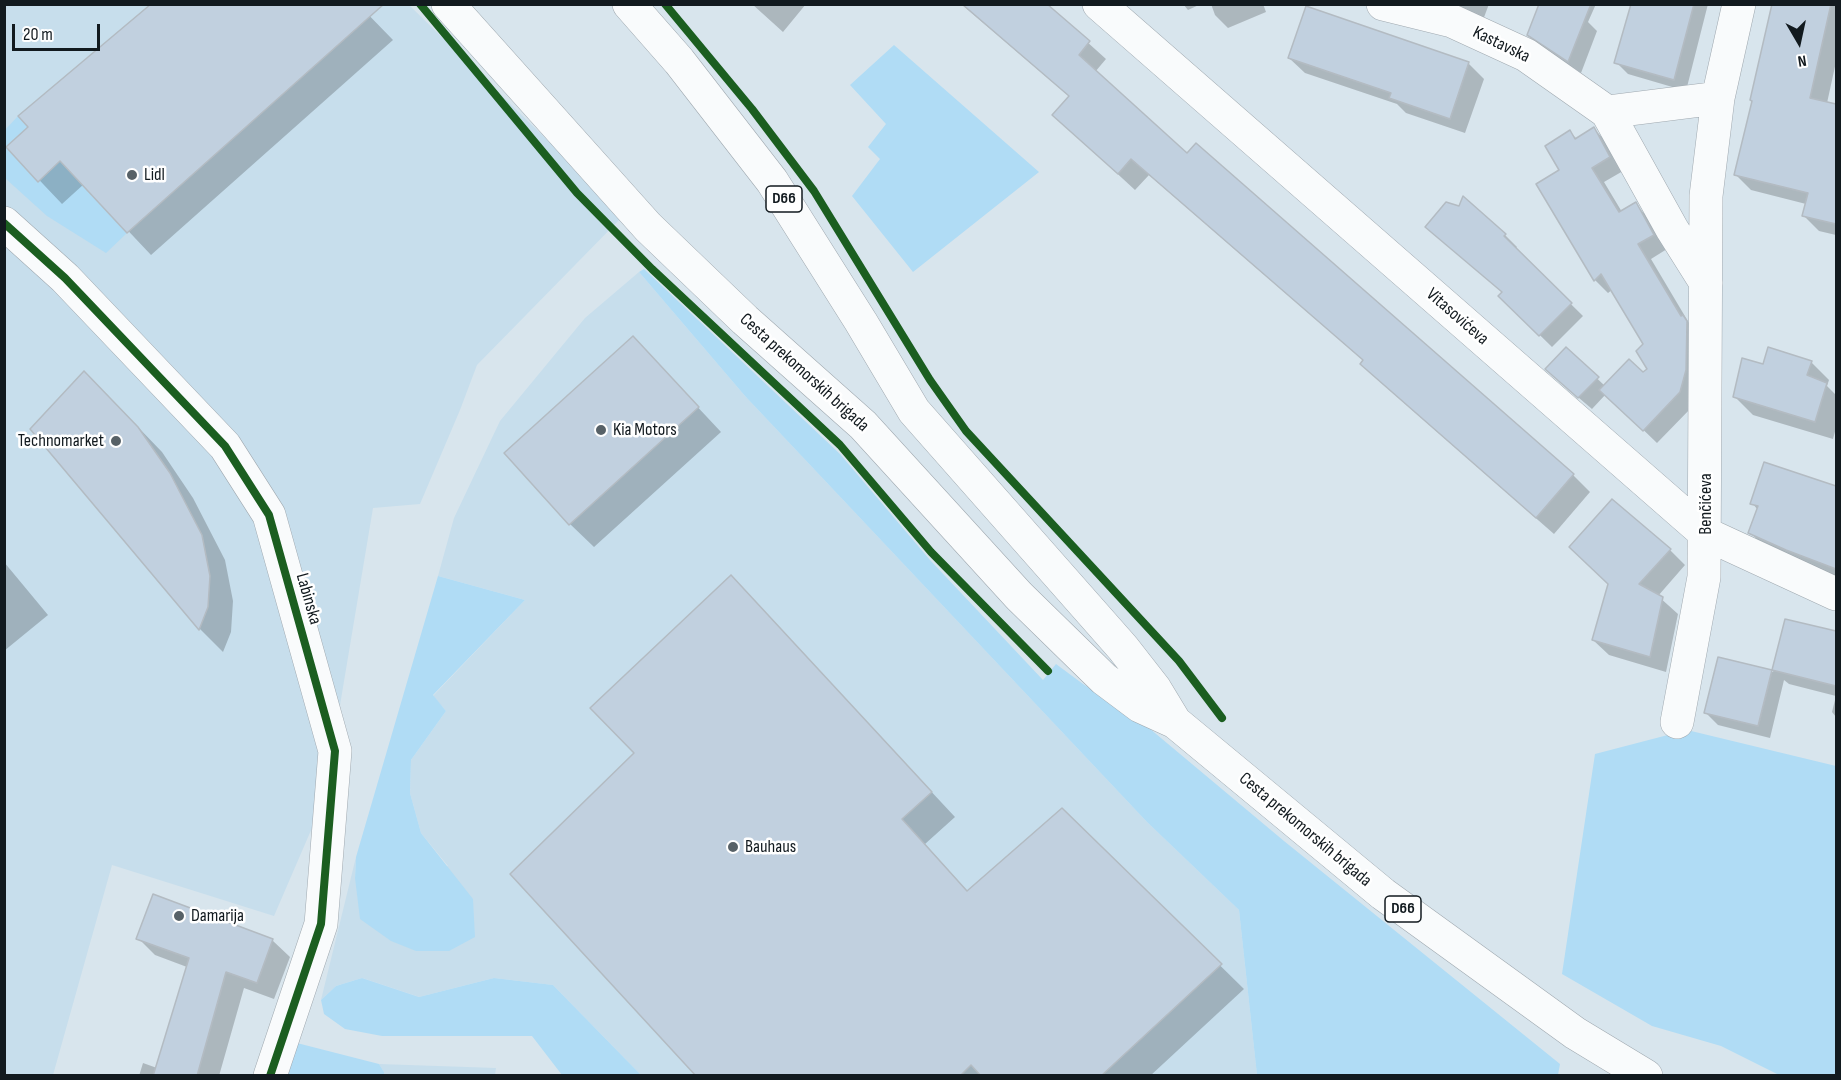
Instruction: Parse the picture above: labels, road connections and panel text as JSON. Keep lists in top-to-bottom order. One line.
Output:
{"streets":{"street":["Kastavska","D66","Vitasovićeva","Cesta prekomorskih brigada","Benčićeva","Labinska"]},"crossings":[["Vitasovićeva","Benčićeva"]],"places":["Lidl","Kia Motors","Technomarket","Bauhaus","Damarija"],"scale_bar":"20 m","north":"bottom"}
